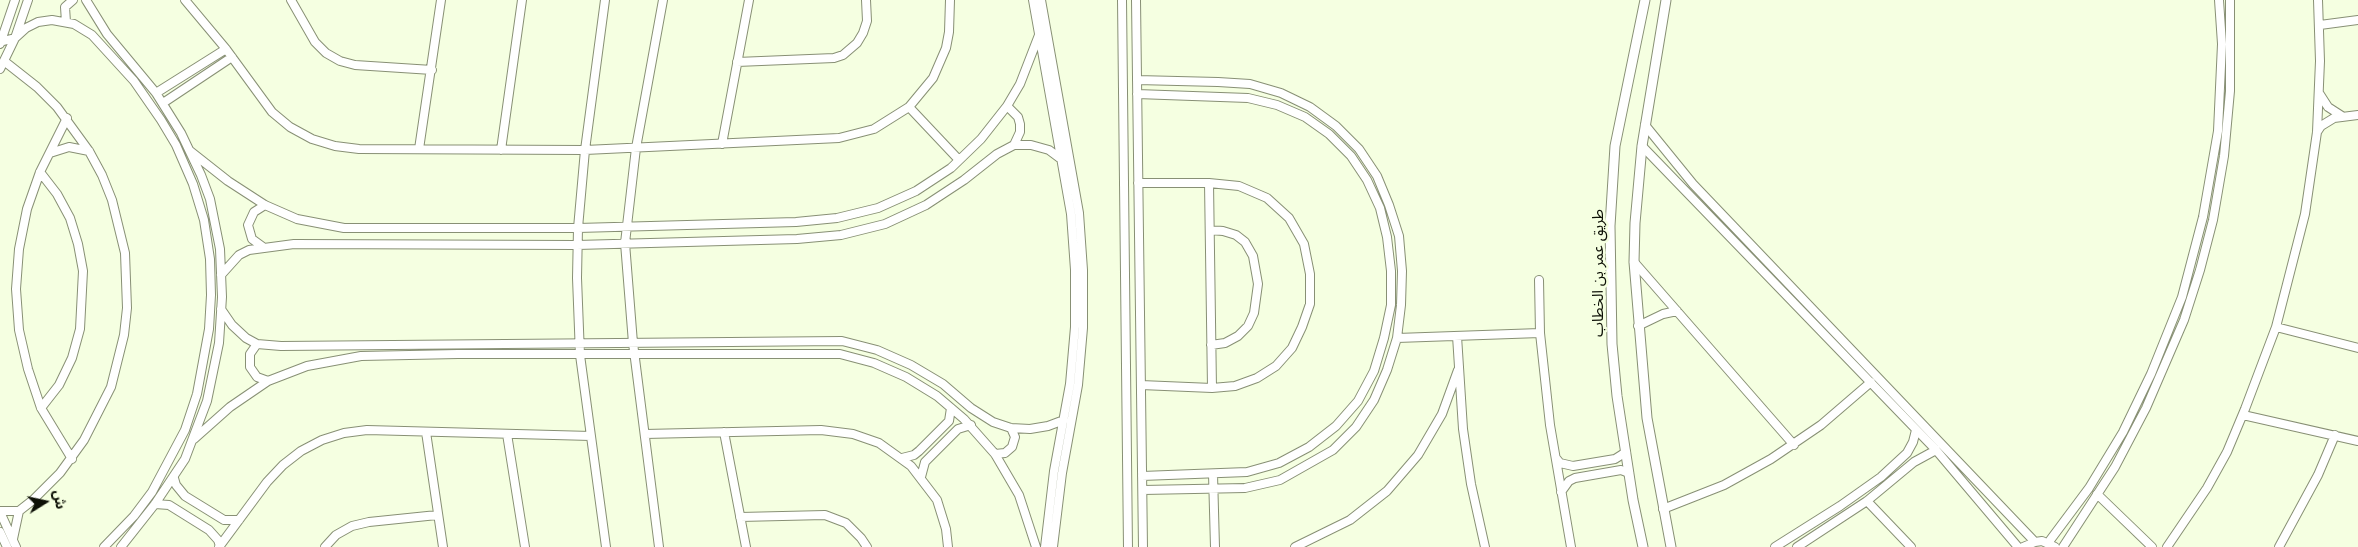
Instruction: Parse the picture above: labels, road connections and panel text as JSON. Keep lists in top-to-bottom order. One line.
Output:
{"streets":{"street":["طريق عمر بن الخطاب"]},"north":"right"}
